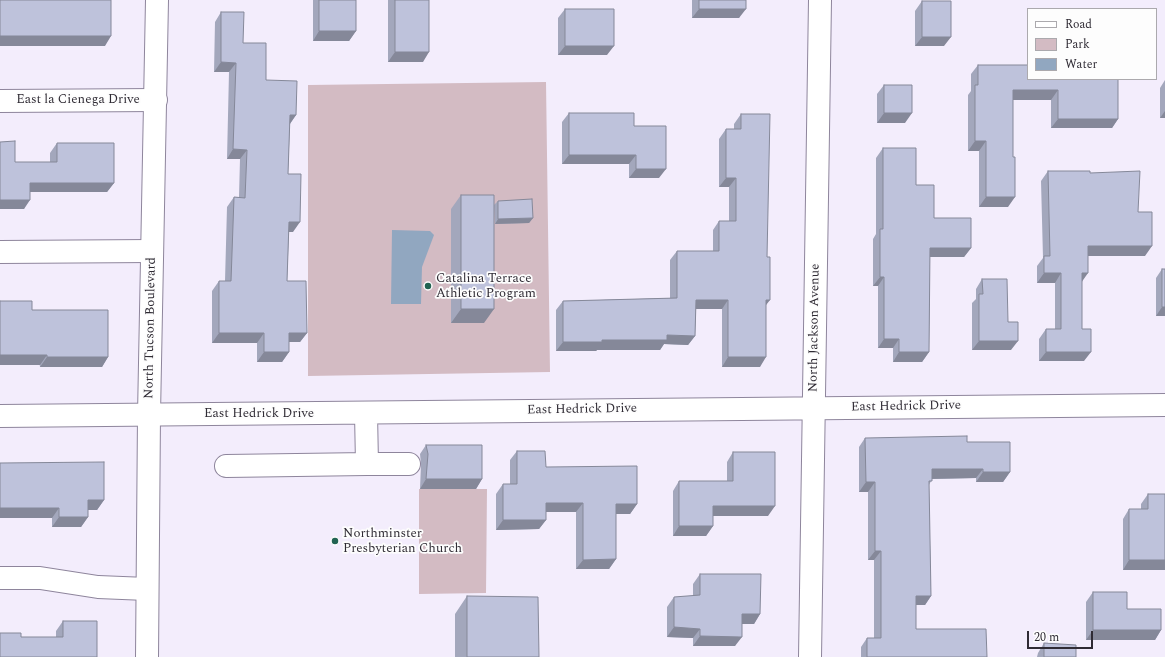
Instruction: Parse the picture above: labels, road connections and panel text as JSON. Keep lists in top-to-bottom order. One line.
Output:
{"streets":{"street":["East la Cienega Drive","North Tucson Boulevard","North Jackson Avenue","East Hedrick Drive"]},"crossings":[["East la Cienega Drive","North Tucson Boulevard"],["North Tucson Boulevard","East Hedrick Drive"],["North Jackson Avenue","East Hedrick Drive"]],"places":["Catalina Terrace Athletic Program","Northminster Presbyterian Church"],"legend":["Road","Park","Water"],"scale_bar":"20 m"}
